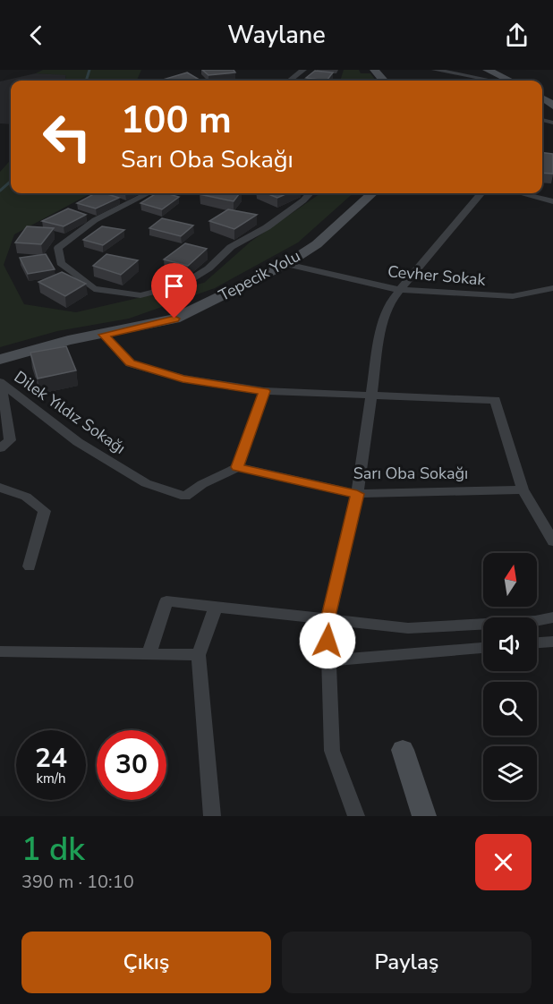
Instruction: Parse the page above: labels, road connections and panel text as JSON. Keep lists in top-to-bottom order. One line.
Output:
{"streets":{"main road":["Tepecik Yolu"],"street":["Cevher Sokak","Dilek Yıldız Sokağı","Sarı Oba Sokağı"]},"crossings":[["Tepecik Yolu","Cevher Sokak"],["Dilek Yıldız Sokağı","Sarı Oba Sokağı"]],"north":"top","page":{"header":"Waylane","turn":["100 m","Sarı Oba Sokağı"],"speed":"24 km/h","limit":"30","heading":["1 dk","390 m · 10:10"],"buttons":["Çıkış","Paylaş"]}}
